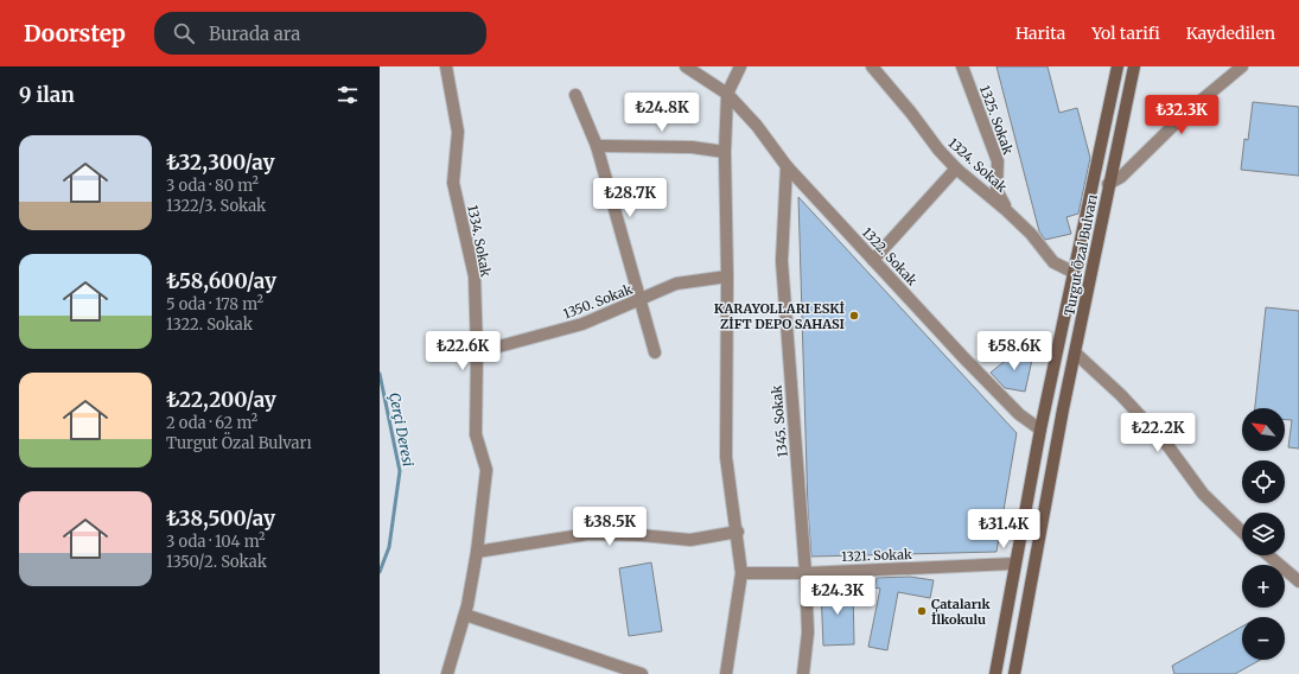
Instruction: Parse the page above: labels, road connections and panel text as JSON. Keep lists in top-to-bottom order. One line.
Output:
{"streets":{"main road":["Turgut Özal Bulvarı"],"street":["1325. Sokak","1324. Sokak","1334. Sokak","1322. Sokak","1350. Sokak","1345. Sokak","1321. Sokak"]},"crossings":[["1325. Sokak","1324. Sokak"],["1334. Sokak","1350. Sokak"],["1322. Sokak","1345. Sokak"],["1345. Sokak","1321. Sokak"]],"water":["Çerçi Deresi"],"places":["KARAYOLLARI ESKİ ZİFT DEPO SAHASI","Çatalarık İlkokulu"],"north":"top left","page":{"header":"Doorstep","search":"Burada ara","nav":["Harita","Yol tarifi","Kaydedilen"],"heading":"9 ilan","price":["₺24.8K","₺32.3K","₺28.7K","₺22.6K","₺58.6K","₺22.2K","₺38.5K","₺31.4K","₺24.3K"],"list":[{"name":"₺32,300/ay","note":"3 oda · 80 m² · 1322/3. Sokak"},{"name":"₺58,600/ay","note":"5 oda · 178 m² · 1322. Sokak"},{"name":"₺22,200/ay","note":"2 oda · 62 m² · Turgut Özal Bulvarı"},{"name":"₺38,500/ay","note":"3 oda · 104 m² · 1350/2. Sokak"}],"map_buttons":["+","−"]}}
